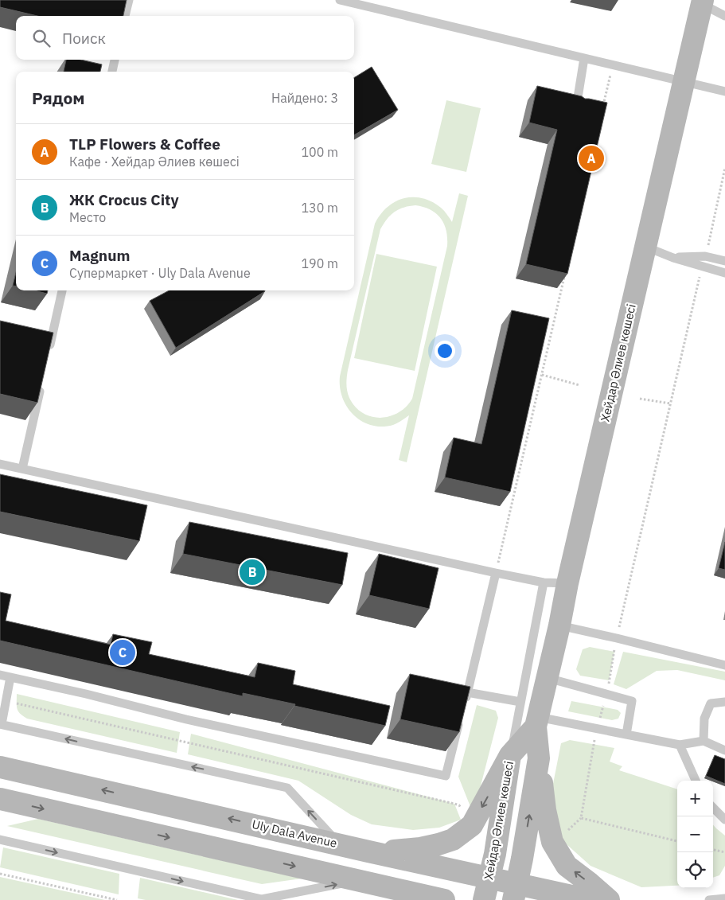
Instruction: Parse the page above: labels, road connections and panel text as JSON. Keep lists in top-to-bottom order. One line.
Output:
{"streets":{"main road":["Хейдар Әлиев көшесі","Uly Dala Avenue"]},"crossings":[["Хейдар Әлиев көшесі","Uly Dala Avenue"]],"page":{"search":"Поиск","heading":["Рядом","Найдено: 3"],"list":[{"mark":"A","name":"TLP Flowers & Coffee","note":"Кафе · Хейдар Әлиев көшесі","value":"100 m"},{"mark":"B","name":"ЖК Crocus City","note":"Место","value":"130 m"},{"mark":"C","name":"Magnum","note":"Супермаркет · Uly Dala Avenue","value":"190 m"}],"pins":["A","B","C"],"map_buttons":["+","−"]}}
